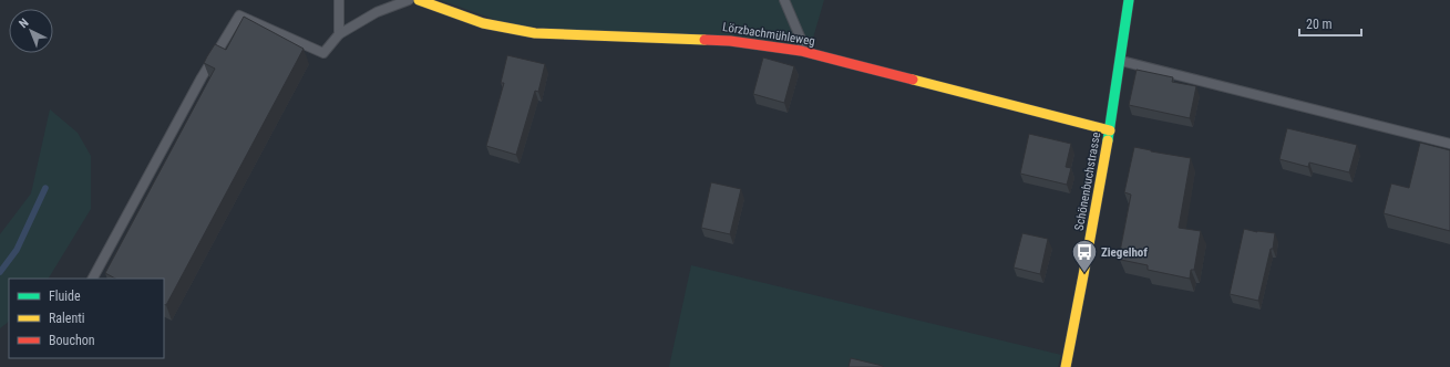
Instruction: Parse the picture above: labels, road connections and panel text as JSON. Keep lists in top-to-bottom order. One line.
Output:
{"streets":{"street":["Lörzbachmühleweg","Schönenbuchstrasse"]},"crossings":[["Lörzbachmühleweg","Schönenbuchstrasse"]],"places":{"bus stop":["Ziegelhof"]},"legend":["Fluide","Ralenti","Bouchon"],"scale_bar":"20 m","north":"top left"}
